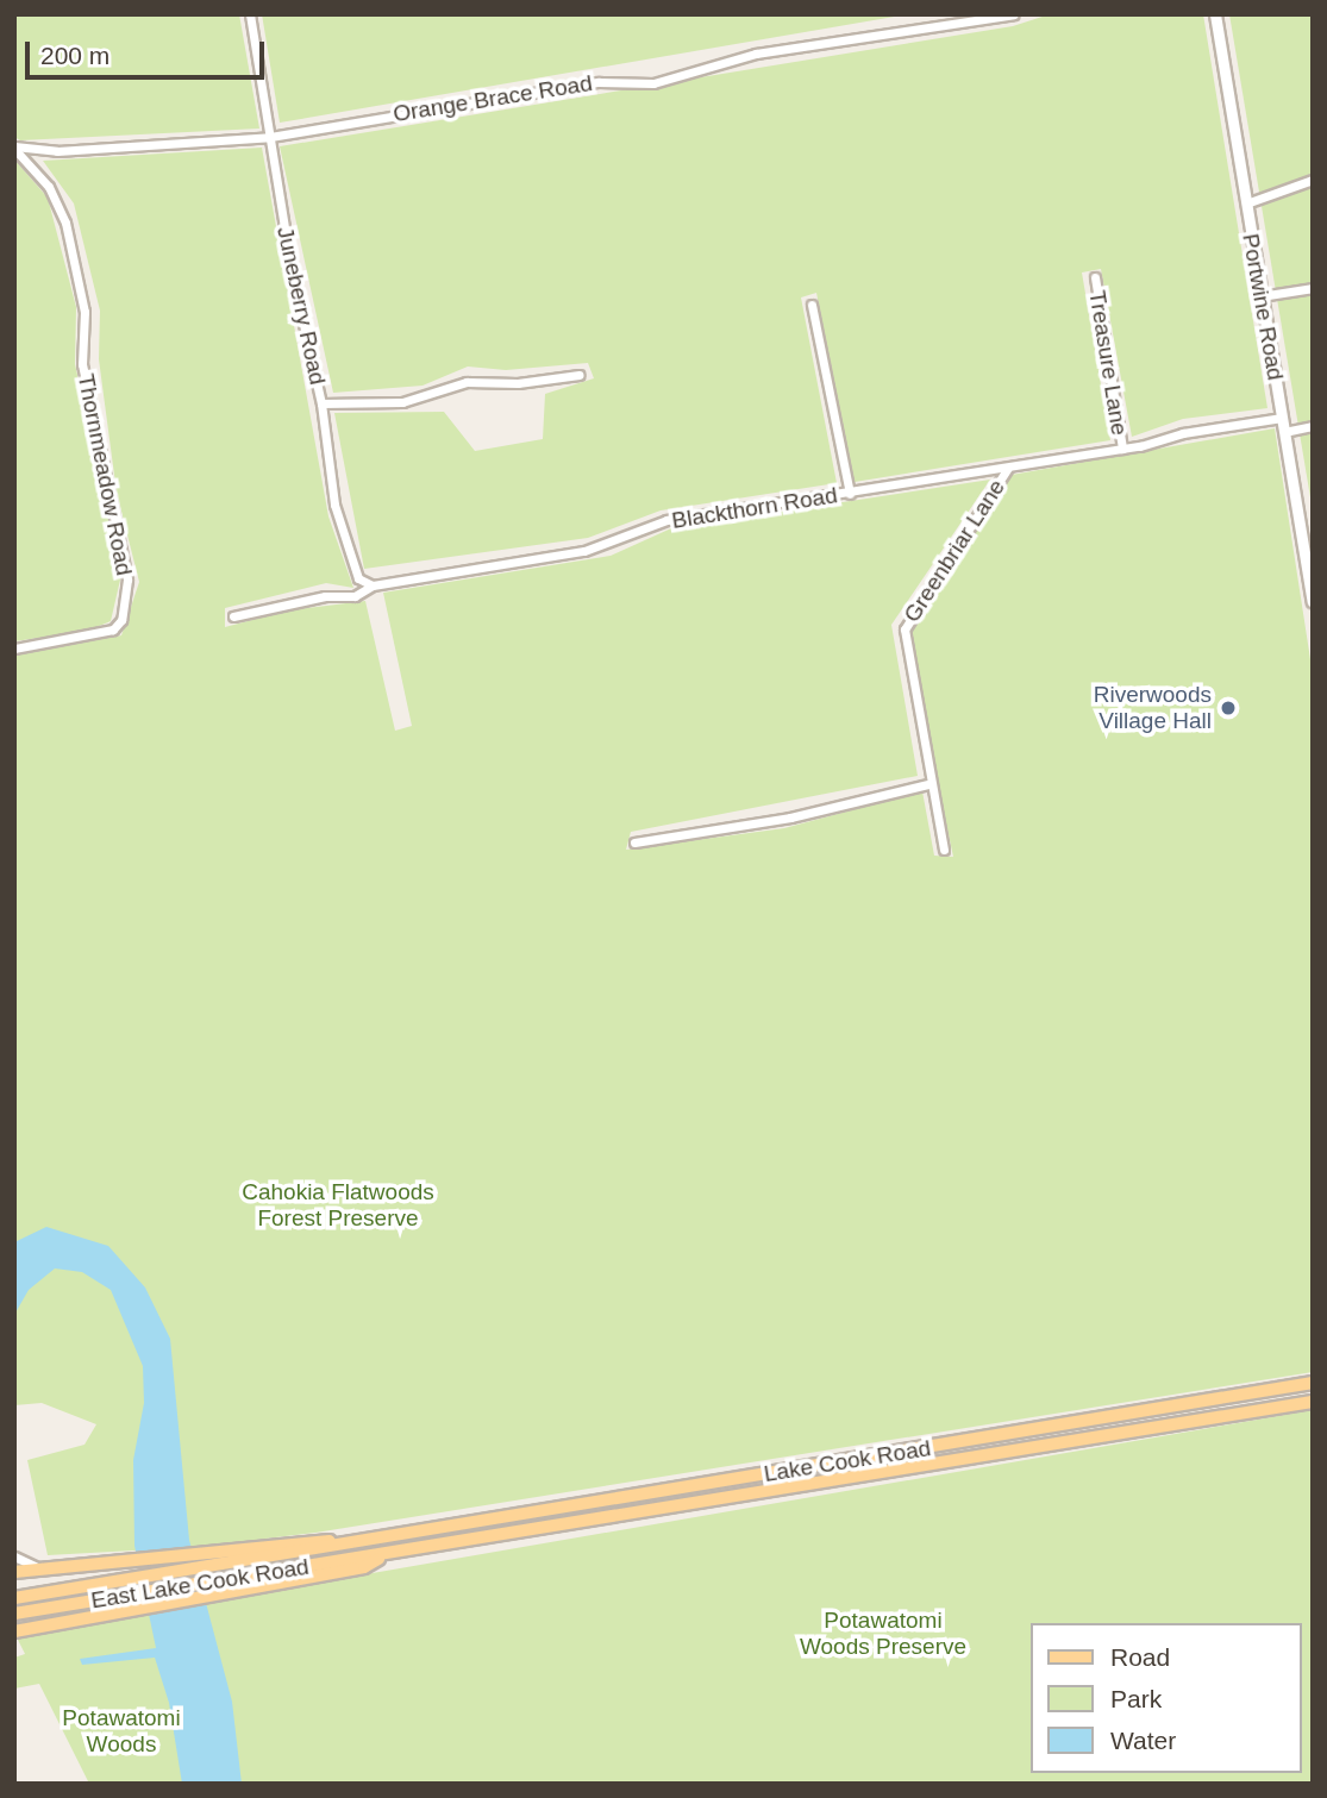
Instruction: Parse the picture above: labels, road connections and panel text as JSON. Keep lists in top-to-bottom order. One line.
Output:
{"streets":{"main road":["Lake Cook Road","East Lake Cook Road"],"street":["Orange Brace Road","Juneberry Road","Portwine Road","Treasure Lane","Thornmeadow Road","Blackthorn Road","Greenbriar Lane"]},"crossings":[["Orange Brace Road","Juneberry Road"],["Orange Brace Road","Thornmeadow Road"],["Juneberry Road","Blackthorn Road"],["Portwine Road","Blackthorn Road"],["Treasure Lane","Blackthorn Road"],["Blackthorn Road","Greenbriar Lane"],["Lake Cook Road","East Lake Cook Road"]],"parks":["Cahokia Flatwoods Forest Preserve","Potawatomi Woods Preserve","Potawatomi Woods"],"places":["Riverwoods Village Hall"],"legend":["Road","Park","Water"],"scale_bar":"200 m"}
